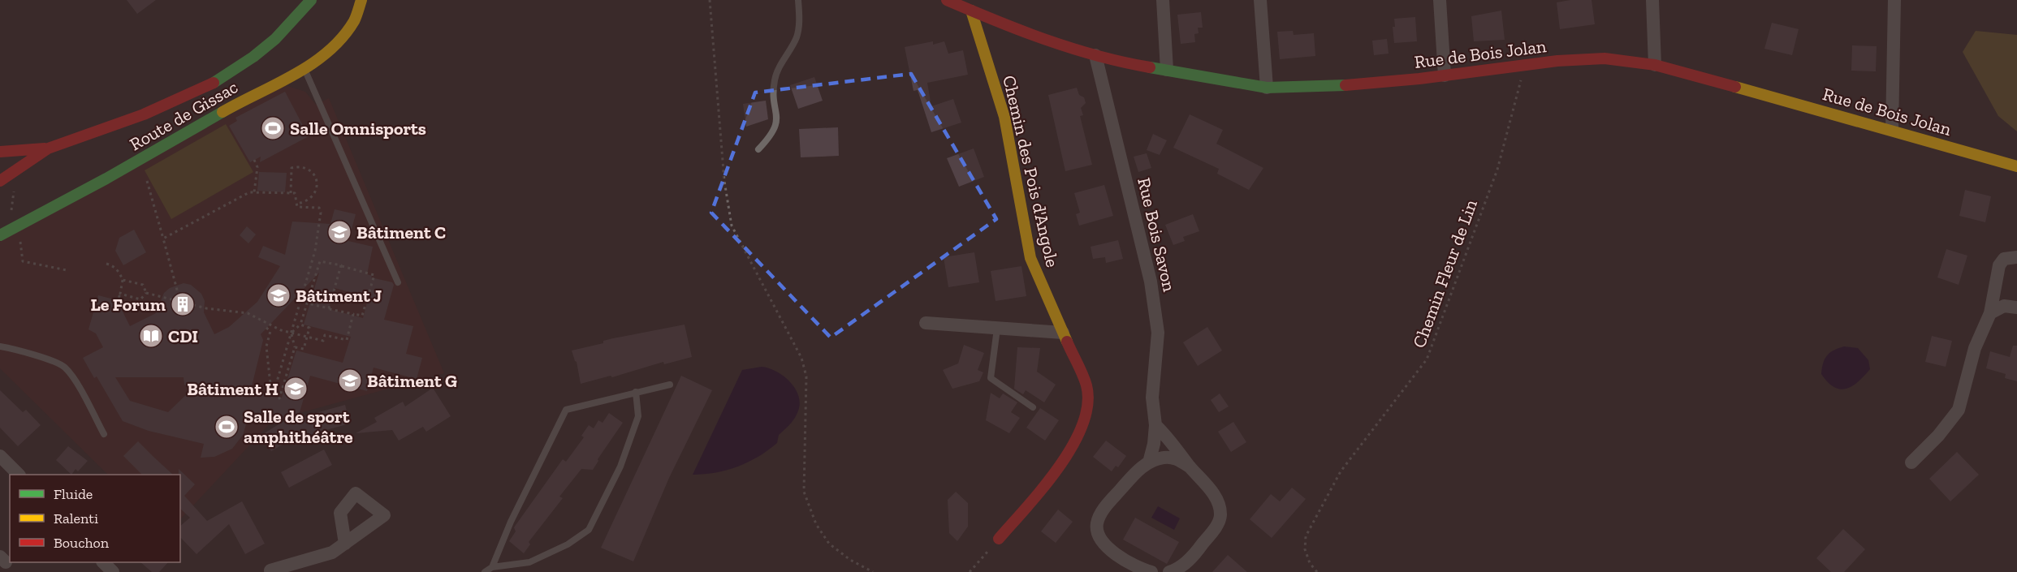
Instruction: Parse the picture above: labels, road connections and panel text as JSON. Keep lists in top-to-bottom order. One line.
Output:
{"streets":{"street":["Rue de Bois Jolan","Route de Gissac","Chemin des Pois d'Angole","Rue Bois Savon"],"path":["Chemin Fleur de Lin"]},"crossings":[["Rue de Bois Jolan","Chemin des Pois d'Angole"],["Rue de Bois Jolan","Rue Bois Savon"],["Rue de Bois Jolan","Chemin Fleur de Lin"]],"places":{"sports":["Salle Omnisports","Salle de sport amphithéâtre"],"school or university":["Bâtiment C","Bâtiment J","Bâtiment G","Bâtiment H"],"building":["Le Forum"],"library":["CDI"]},"legend":["Fluide","Ralenti","Bouchon"]}
